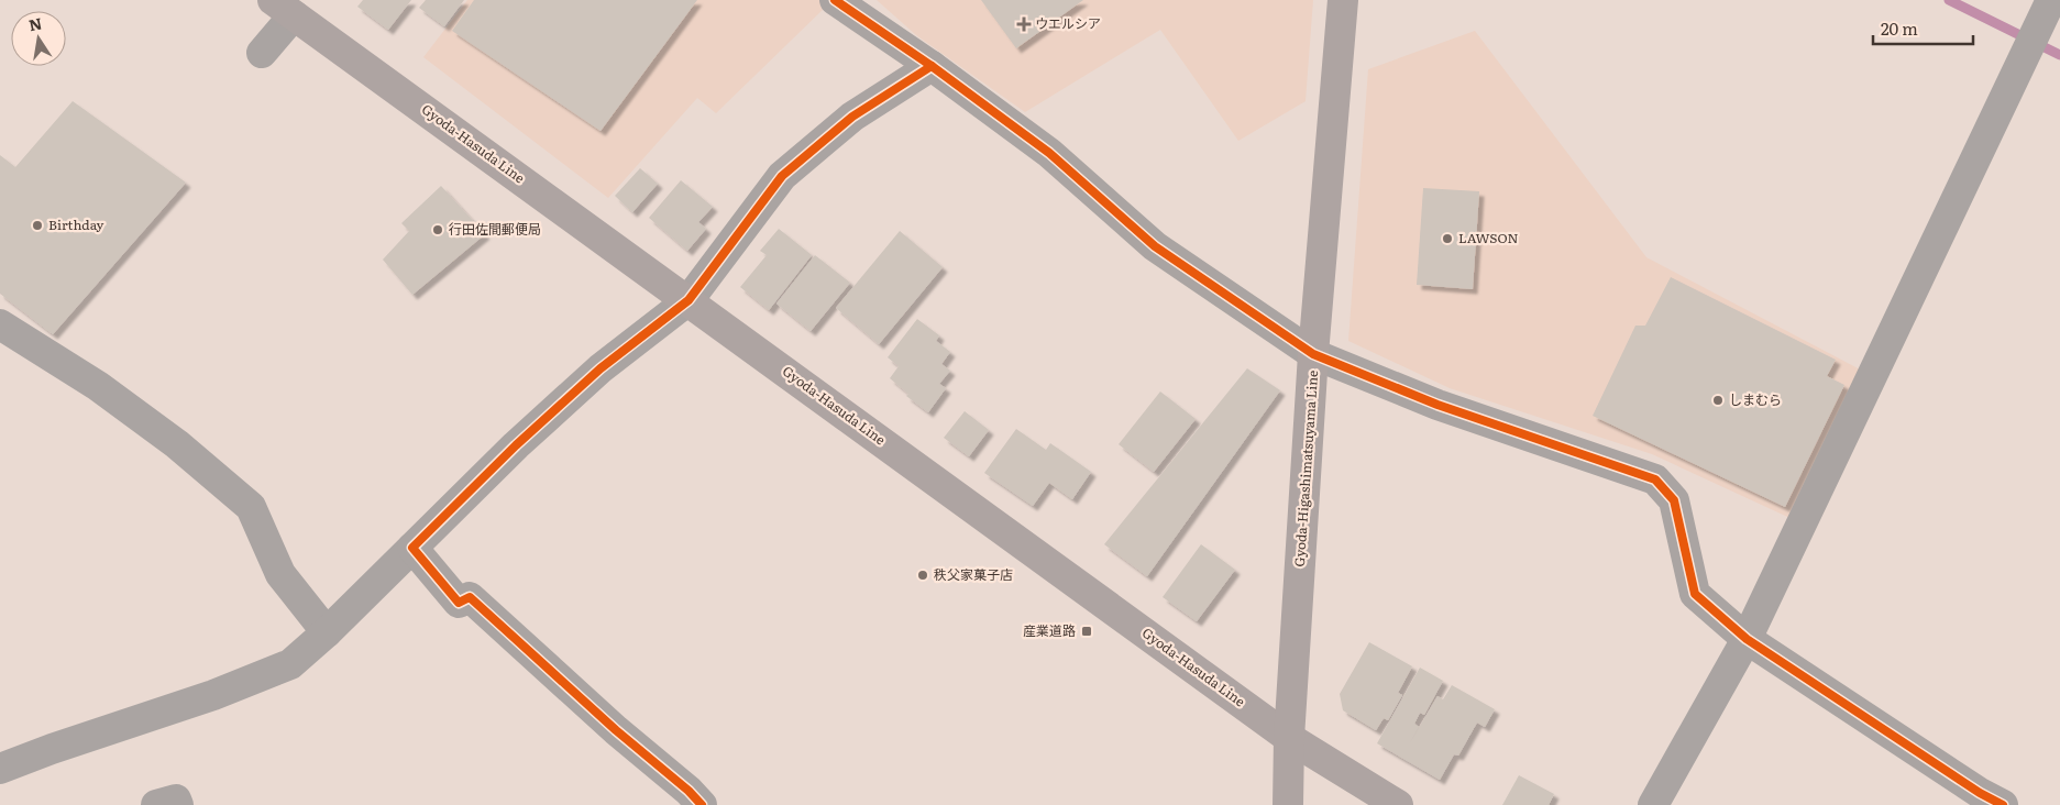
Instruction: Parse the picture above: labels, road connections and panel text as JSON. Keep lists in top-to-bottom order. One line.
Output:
{"streets":{"main road":["Gyoda-Hasuda Line","Gyoda-Higashimatsuyama Line"]},"crossings":[["Gyoda-Hasuda Line","Gyoda-Higashimatsuyama Line"]],"places":{"health":["ウエルシア"],"other":["Birthday","行田佐間郵便局","LAWSON","しまむら","秩父家菓子店"],"transit":["産業道路"]},"scale_bar":"20 m","north":"top"}
